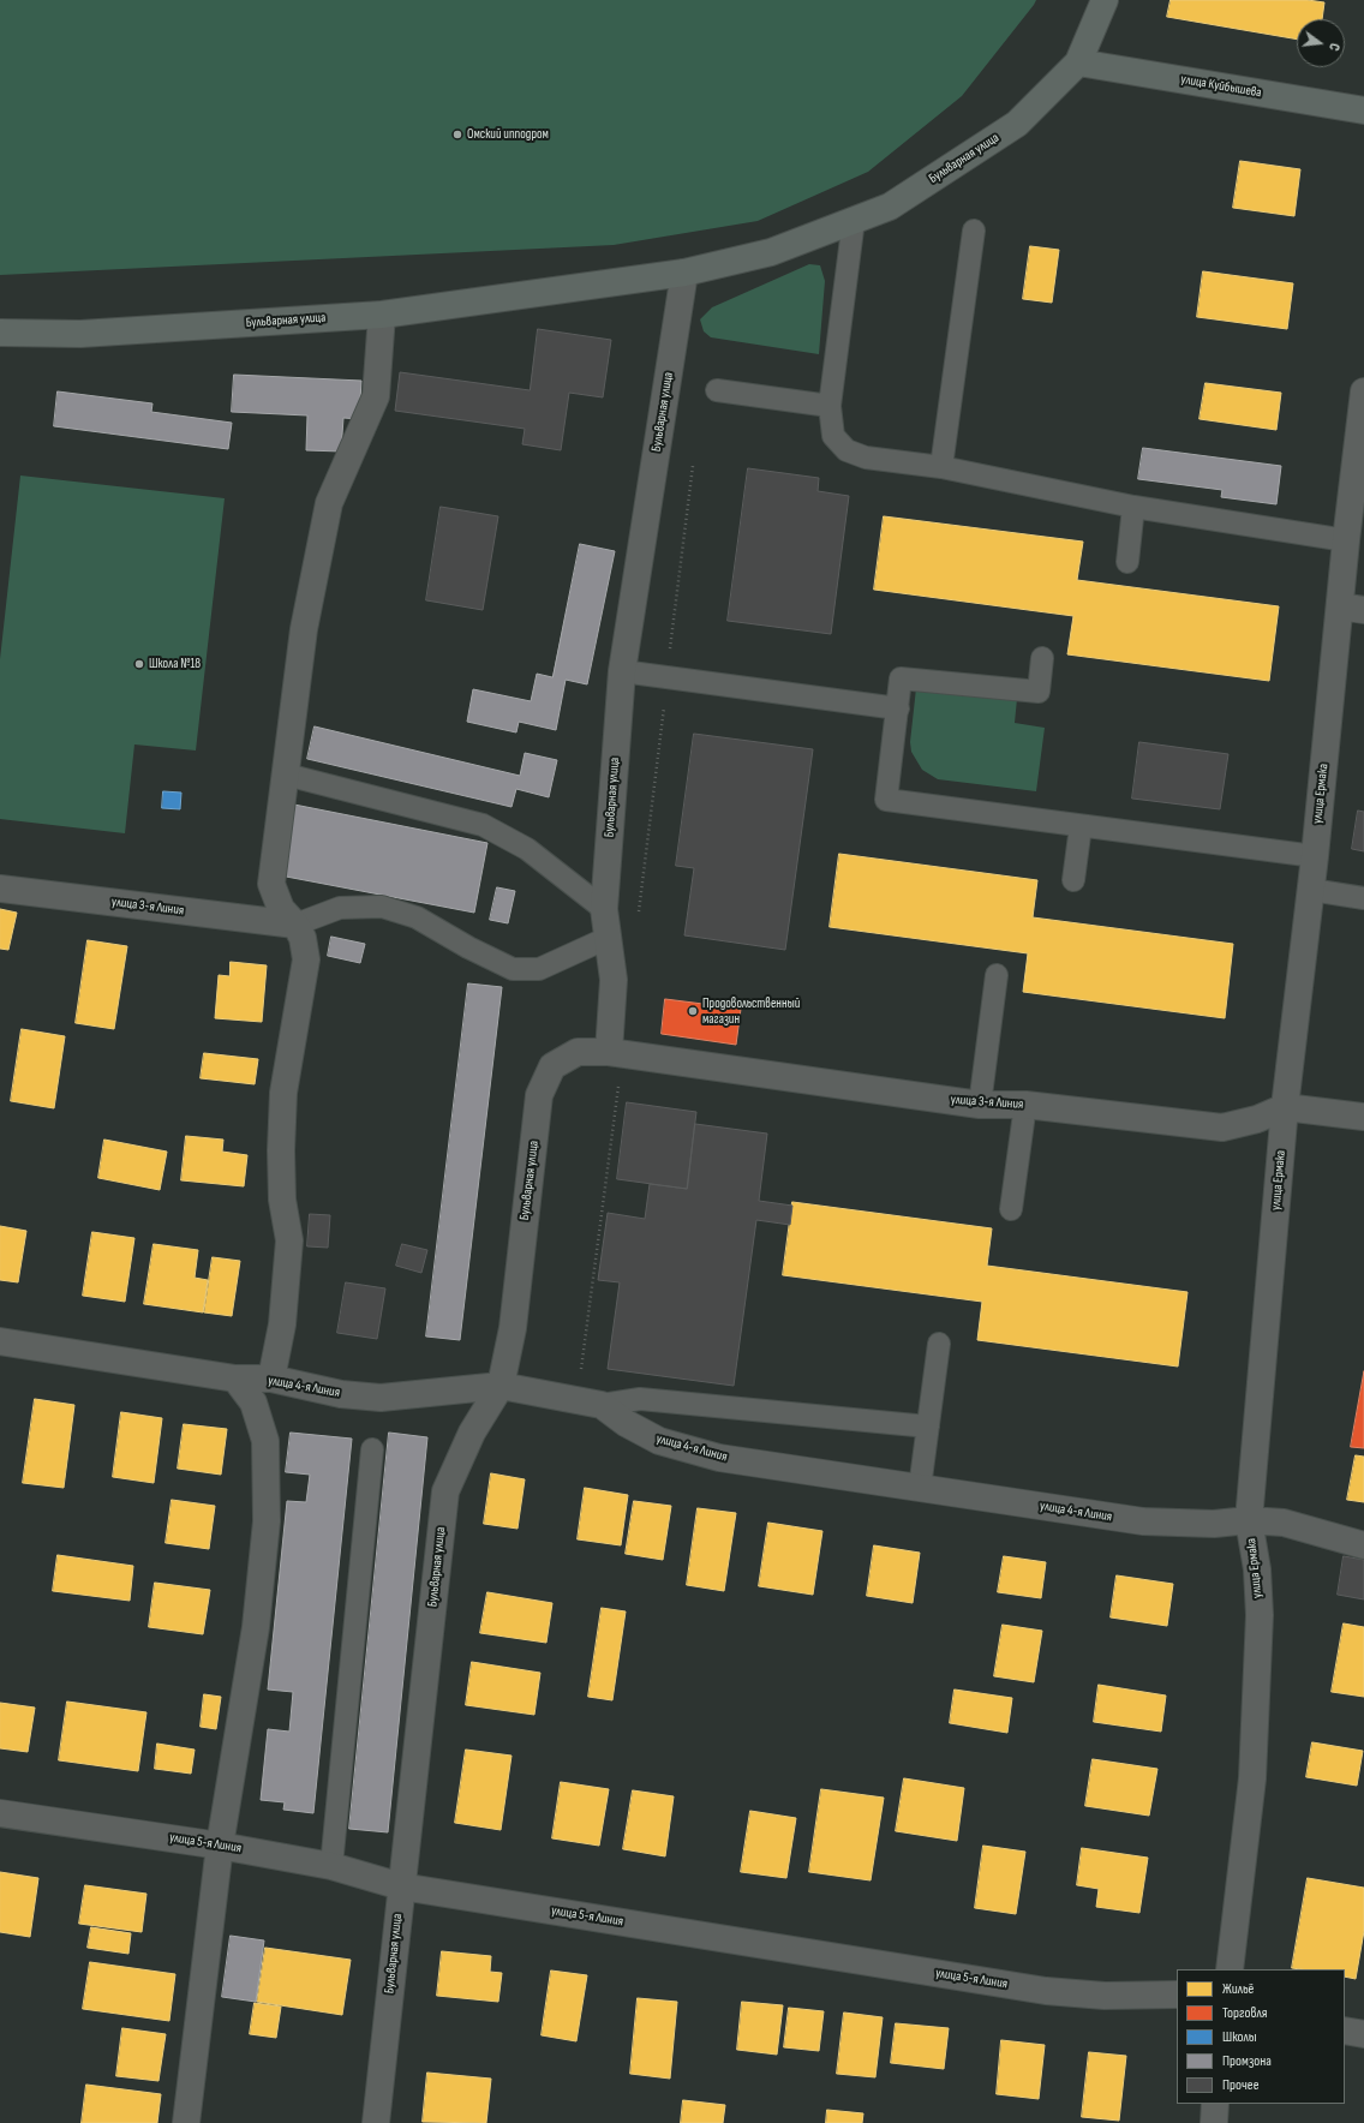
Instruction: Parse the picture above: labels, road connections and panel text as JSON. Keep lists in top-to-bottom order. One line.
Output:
{"streets":{"main road":["улица Куйбышева","Бульварная улица"],"street":["улица Ермака","улица 3-я Линия","улица 4-я Линия","улица 5-я Линия"]},"crossings":[["улица Куйбышева","Бульварная улица"],["Бульварная улица","улица 3-я Линия"],["Бульварная улица","улица 4-я Линия"],["Бульварная улица","улица 5-я Линия"],["улица Ермака","улица 3-я Линия"],["улица Ермака","улица 4-я Линия"]],"places":["Омский ипподром","Школа №18","Продовольственный магазин"],"legend":["Жильё","Торговля","Школы","Промзона","Прочее"],"north":"right"}
